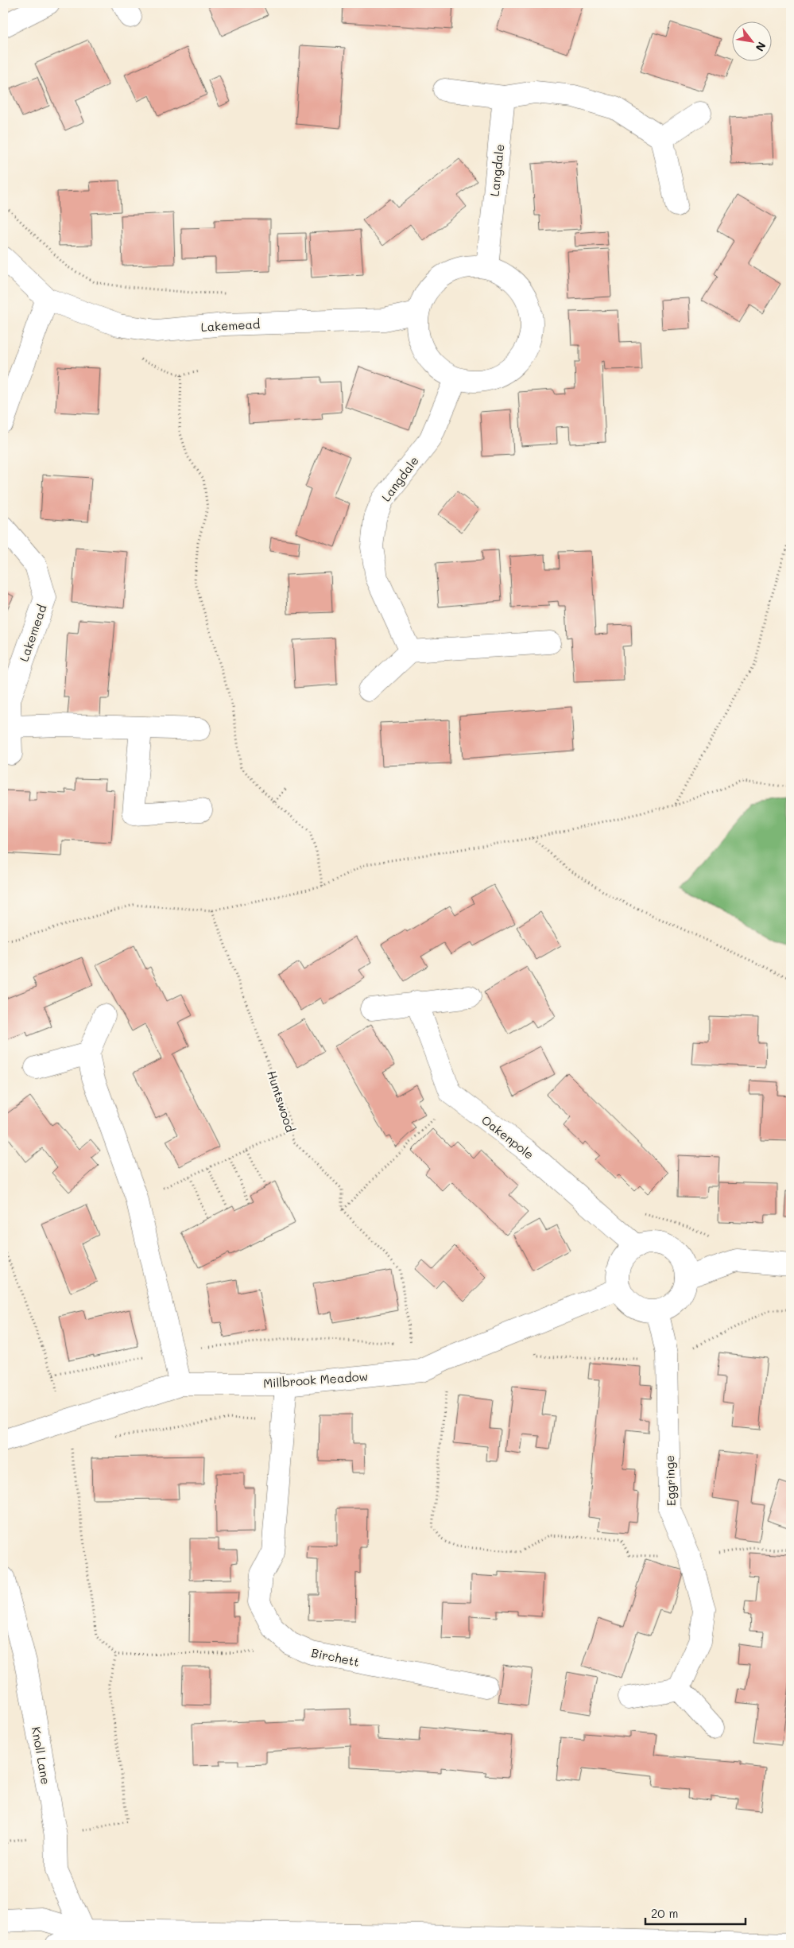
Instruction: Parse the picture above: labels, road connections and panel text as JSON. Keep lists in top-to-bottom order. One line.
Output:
{"streets":{"street":["Langdale","Lakemead","Oakenpole","Millbrook Meadow","Eggringe","Birchett","Knoll Lane"],"path":["Huntswood"]},"crossings":[["Langdale","Lakemead"],["Oakenpole","Millbrook Meadow"],["Oakenpole","Eggringe"],["Millbrook Meadow","Eggringe"],["Millbrook Meadow","Birchett"]],"scale_bar":"20 m","north":"bottom right"}
